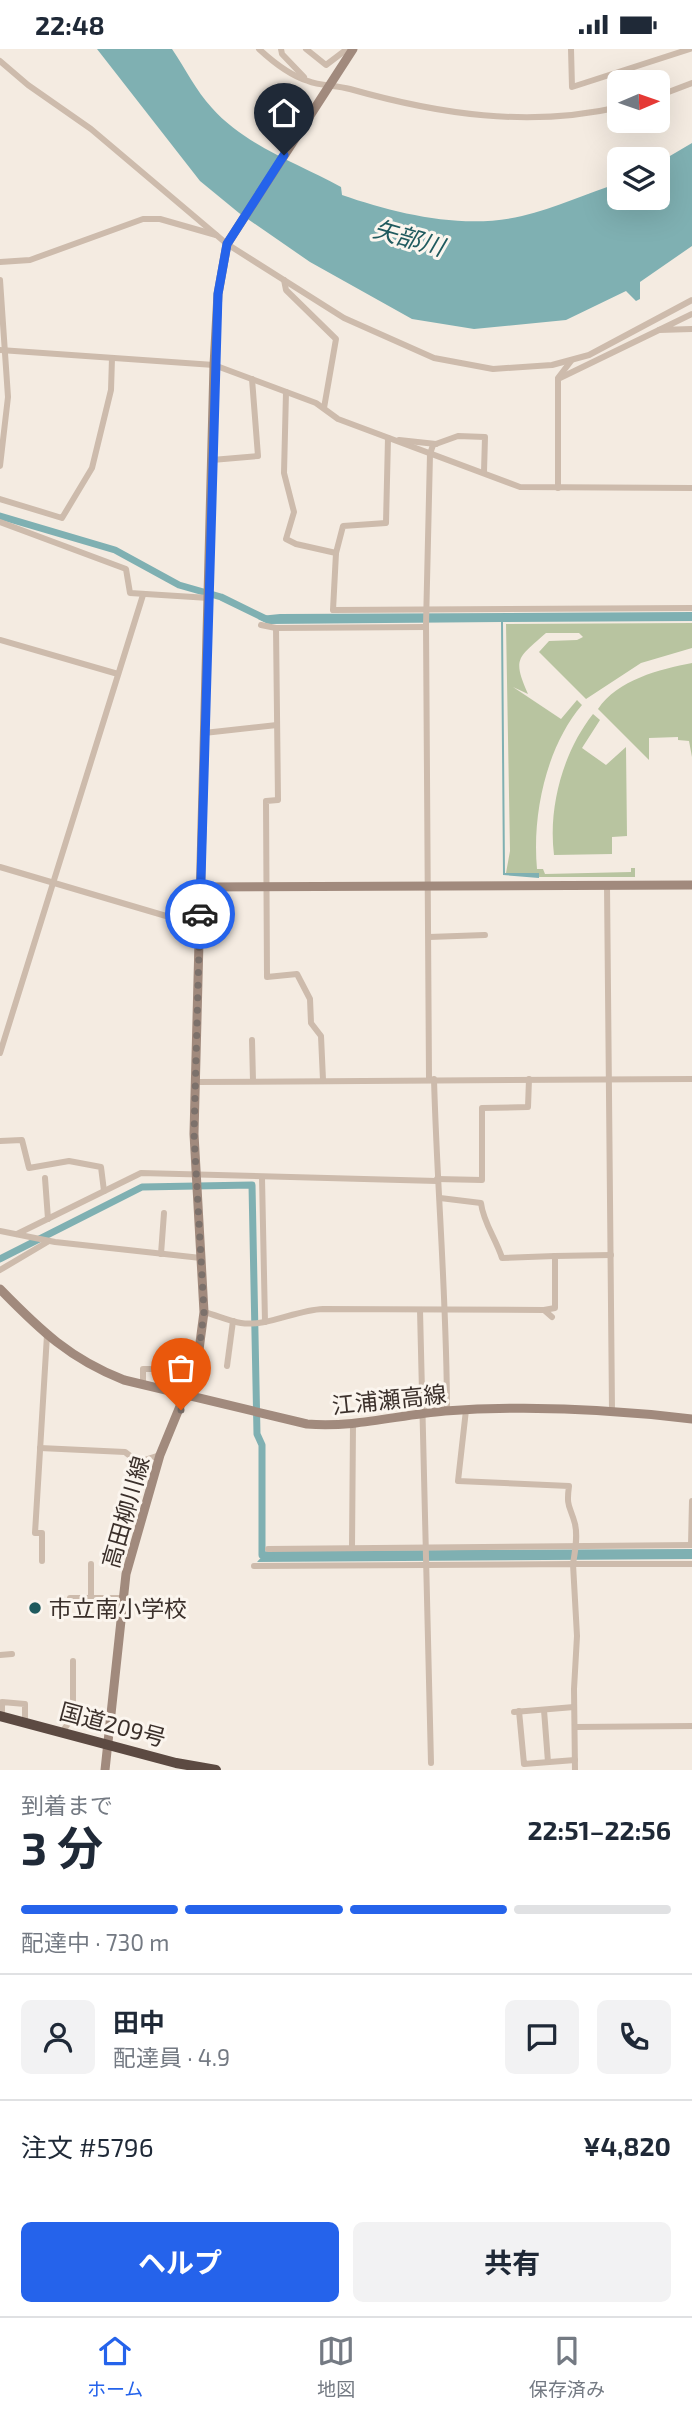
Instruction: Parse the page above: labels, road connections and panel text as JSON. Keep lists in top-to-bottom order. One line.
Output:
{"streets":{"highway":["国道209号"],"main road":["江浦瀬高線","高田柳川線"]},"crossings":[["江浦瀬高線","高田柳川線"],["高田柳川線","国道209号"]],"water":["矢部川"],"places":["市立南小学校"],"north":"right","page":{"status":"22:48","heading":["3 分","到着まで","22:51–22:56"],"panel":["田中","配達員 · 4.9","注文 #5796","¥4,820"],"bar":"配達中 · 730 m","buttons":["ヘルプ","共有"],"tabs":["ホーム","地図","保存済み"]}}
